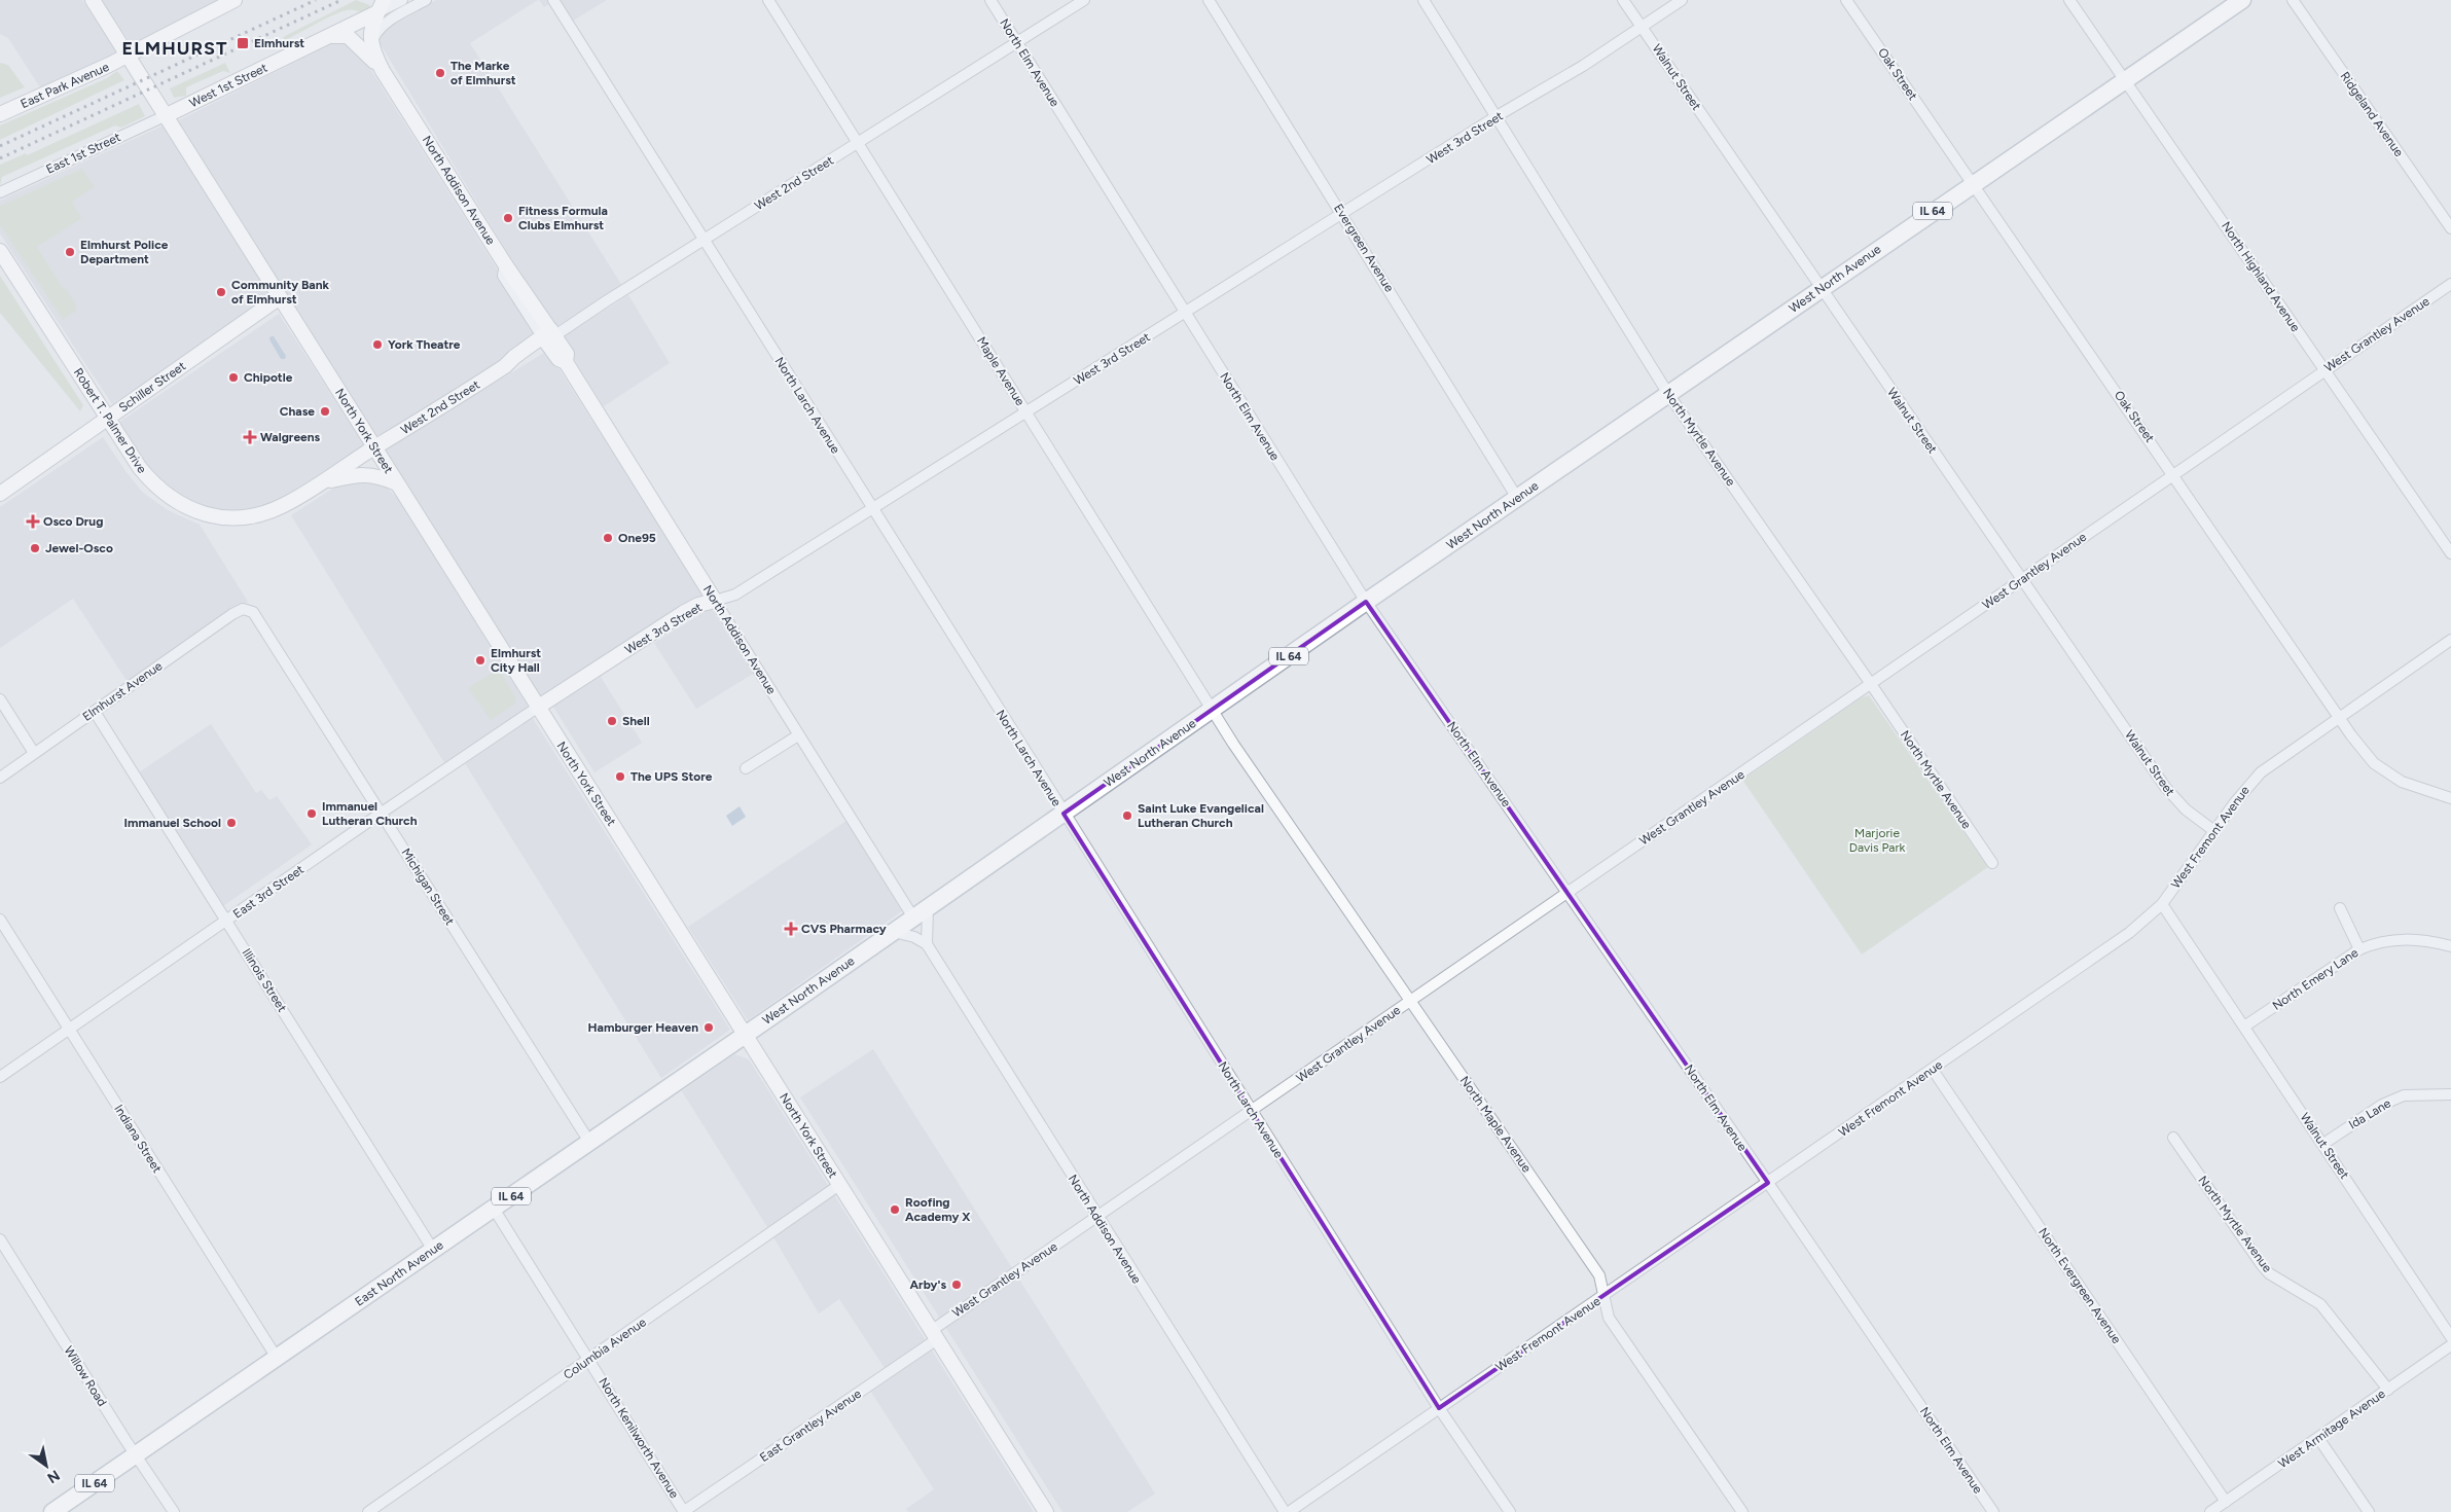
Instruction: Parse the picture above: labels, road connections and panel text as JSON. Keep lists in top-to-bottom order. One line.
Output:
{"streets":{"main road":["IL 64","West North Avenue","East North Avenue"],"street":["North Elm Avenue","Oak Street","Walnut Street","East Park Avenue","West 1st Street","Ridgeland Avenue","West 3rd Street","East 1st Street","West 2nd Street","North Addison Avenue","Evergreen Avenue","North Highland Avenue","West Grantley Avenue","Maple Avenue","Schiller Street","North Larch Avenue","Robert T. Palmer Drive","North York Street","North Myrtle Avenue","Elmhurst Avenue","West Fremont Avenue","Michigan Street","East 3rd Street","North Emery Lane","Illinois Street","Ida Lane","North Maple Avenue","Indiana Street","North Evergreen Avenue","Columbia Avenue","Willow Road","East Grantley Avenue","West Armitage Avenue","North Kenilworth Avenue"]},"crossings":[["North Elm Avenue","West 3rd Street"],["North Elm Avenue","West 2nd Street"],["North Elm Avenue","West North Avenue"],["North Elm Avenue","West Grantley Avenue"],["North Elm Avenue","West Fremont Avenue"],["Oak Street","West North Avenue"],["Oak Street","West Grantley Avenue"],["Oak Street","West Fremont Avenue"],["Walnut Street","West 3rd Street"],["Walnut Street","West North Avenue"],["Walnut Street","West Grantley Avenue"],["Walnut Street","West Fremont Avenue"],["Walnut Street","North Emery Lane"],["Walnut Street","Ida Lane"],["East Park Avenue","North York Street"],["West 1st Street","East 1st Street"],["West 1st Street","North Addison Avenue"],["West 1st Street","North York Street"],["West 3rd Street","North Addison Avenue"],["West 3rd Street","Evergreen Avenue"],["West 3rd Street","Maple Avenue"],["West 3rd Street","North Larch Avenue"],["West 3rd Street","North York Street"],["West 3rd Street","North Myrtle Avenue"],["West 3rd Street","East 3rd Street"],["East 1st Street","North York Street"],["West 2nd Street","North Addison Avenue"],["West 2nd Street","Maple Avenue"],["West 2nd Street","North Larch Avenue"],["West 2nd Street","Robert T. Palmer Drive"],["West 2nd Street","North York Street"],["North Addison Avenue","West North Avenue"],["North Addison Avenue","West Grantley Avenue"],["Evergreen Avenue","West North Avenue"],["North Highland Avenue","West North Avenue"],["North Highland Avenue","West Grantley Avenue"],["West North Avenue","Maple Avenue"],["West North Avenue","North Larch Avenue"],["West North Avenue","North York Street"],["West North Avenue","North Myrtle Avenue"],["West North Avenue","East North Avenue"],["West Grantley Avenue","North Larch Avenue"],["West Grantley Avenue","North York Street"],["West Grantley Avenue","North Myrtle Avenue"],["West Grantley Avenue","North Maple Avenue"],["West Grantley Avenue","East Grantley Avenue"],["Maple Avenue","North Maple Avenue"],["Schiller Street","Robert T. Palmer Drive"],["Schiller Street","North York Street"],["North Larch Avenue","West Fremont Avenue"],["Robert T. Palmer Drive","North York Street"],["North York Street","East 3rd Street"],["North York Street","East North Avenue"],["North York Street","Columbia Avenue"],["North York Street","East Grantley Avenue"],["North Myrtle Avenue","West Armitage Avenue"],["Elmhurst Avenue","Michigan Street"],["Elmhurst Avenue","Illinois Street"],["West Fremont Avenue","North Maple Avenue"],["West Fremont Avenue","North Evergreen Avenue"],["Michigan Street","East 3rd Street"],["Michigan Street","East North Avenue"],["East 3rd Street","Illinois Street"],["East 3rd Street","Indiana Street"],["Illinois Street","East North Avenue"],["Indiana Street","East North Avenue"],["East North Avenue","Willow Road"],["East North Avenue","North Kenilworth Avenue"],["North Evergreen Avenue","West Armitage Avenue"],["Columbia Avenue","North Kenilworth Avenue"],["East Grantley Avenue","North Kenilworth Avenue"]],"districts":["ELMHURST"],"parks":["Marjorie Davis Park"],"places":{"transit":["Elmhurst"],"other":["The Marke of Elmhurst","Fitness Formula Clubs Elmhurst","Elmhurst Police Department","Community Bank of Elmhurst","York Theatre","Chipotle","Chase","One95","Jewel-Osco","Elmhurst City Hall","Shell","The UPS Store","Immanuel Lutheran Church","Saint Luke Evangelical Lutheran Church","Immanuel School","Hamburger Heaven","Roofing Academy X","Arby's"],"health":["Walgreens","Osco Drug","CVS Pharmacy"]},"north":"bottom right"}
